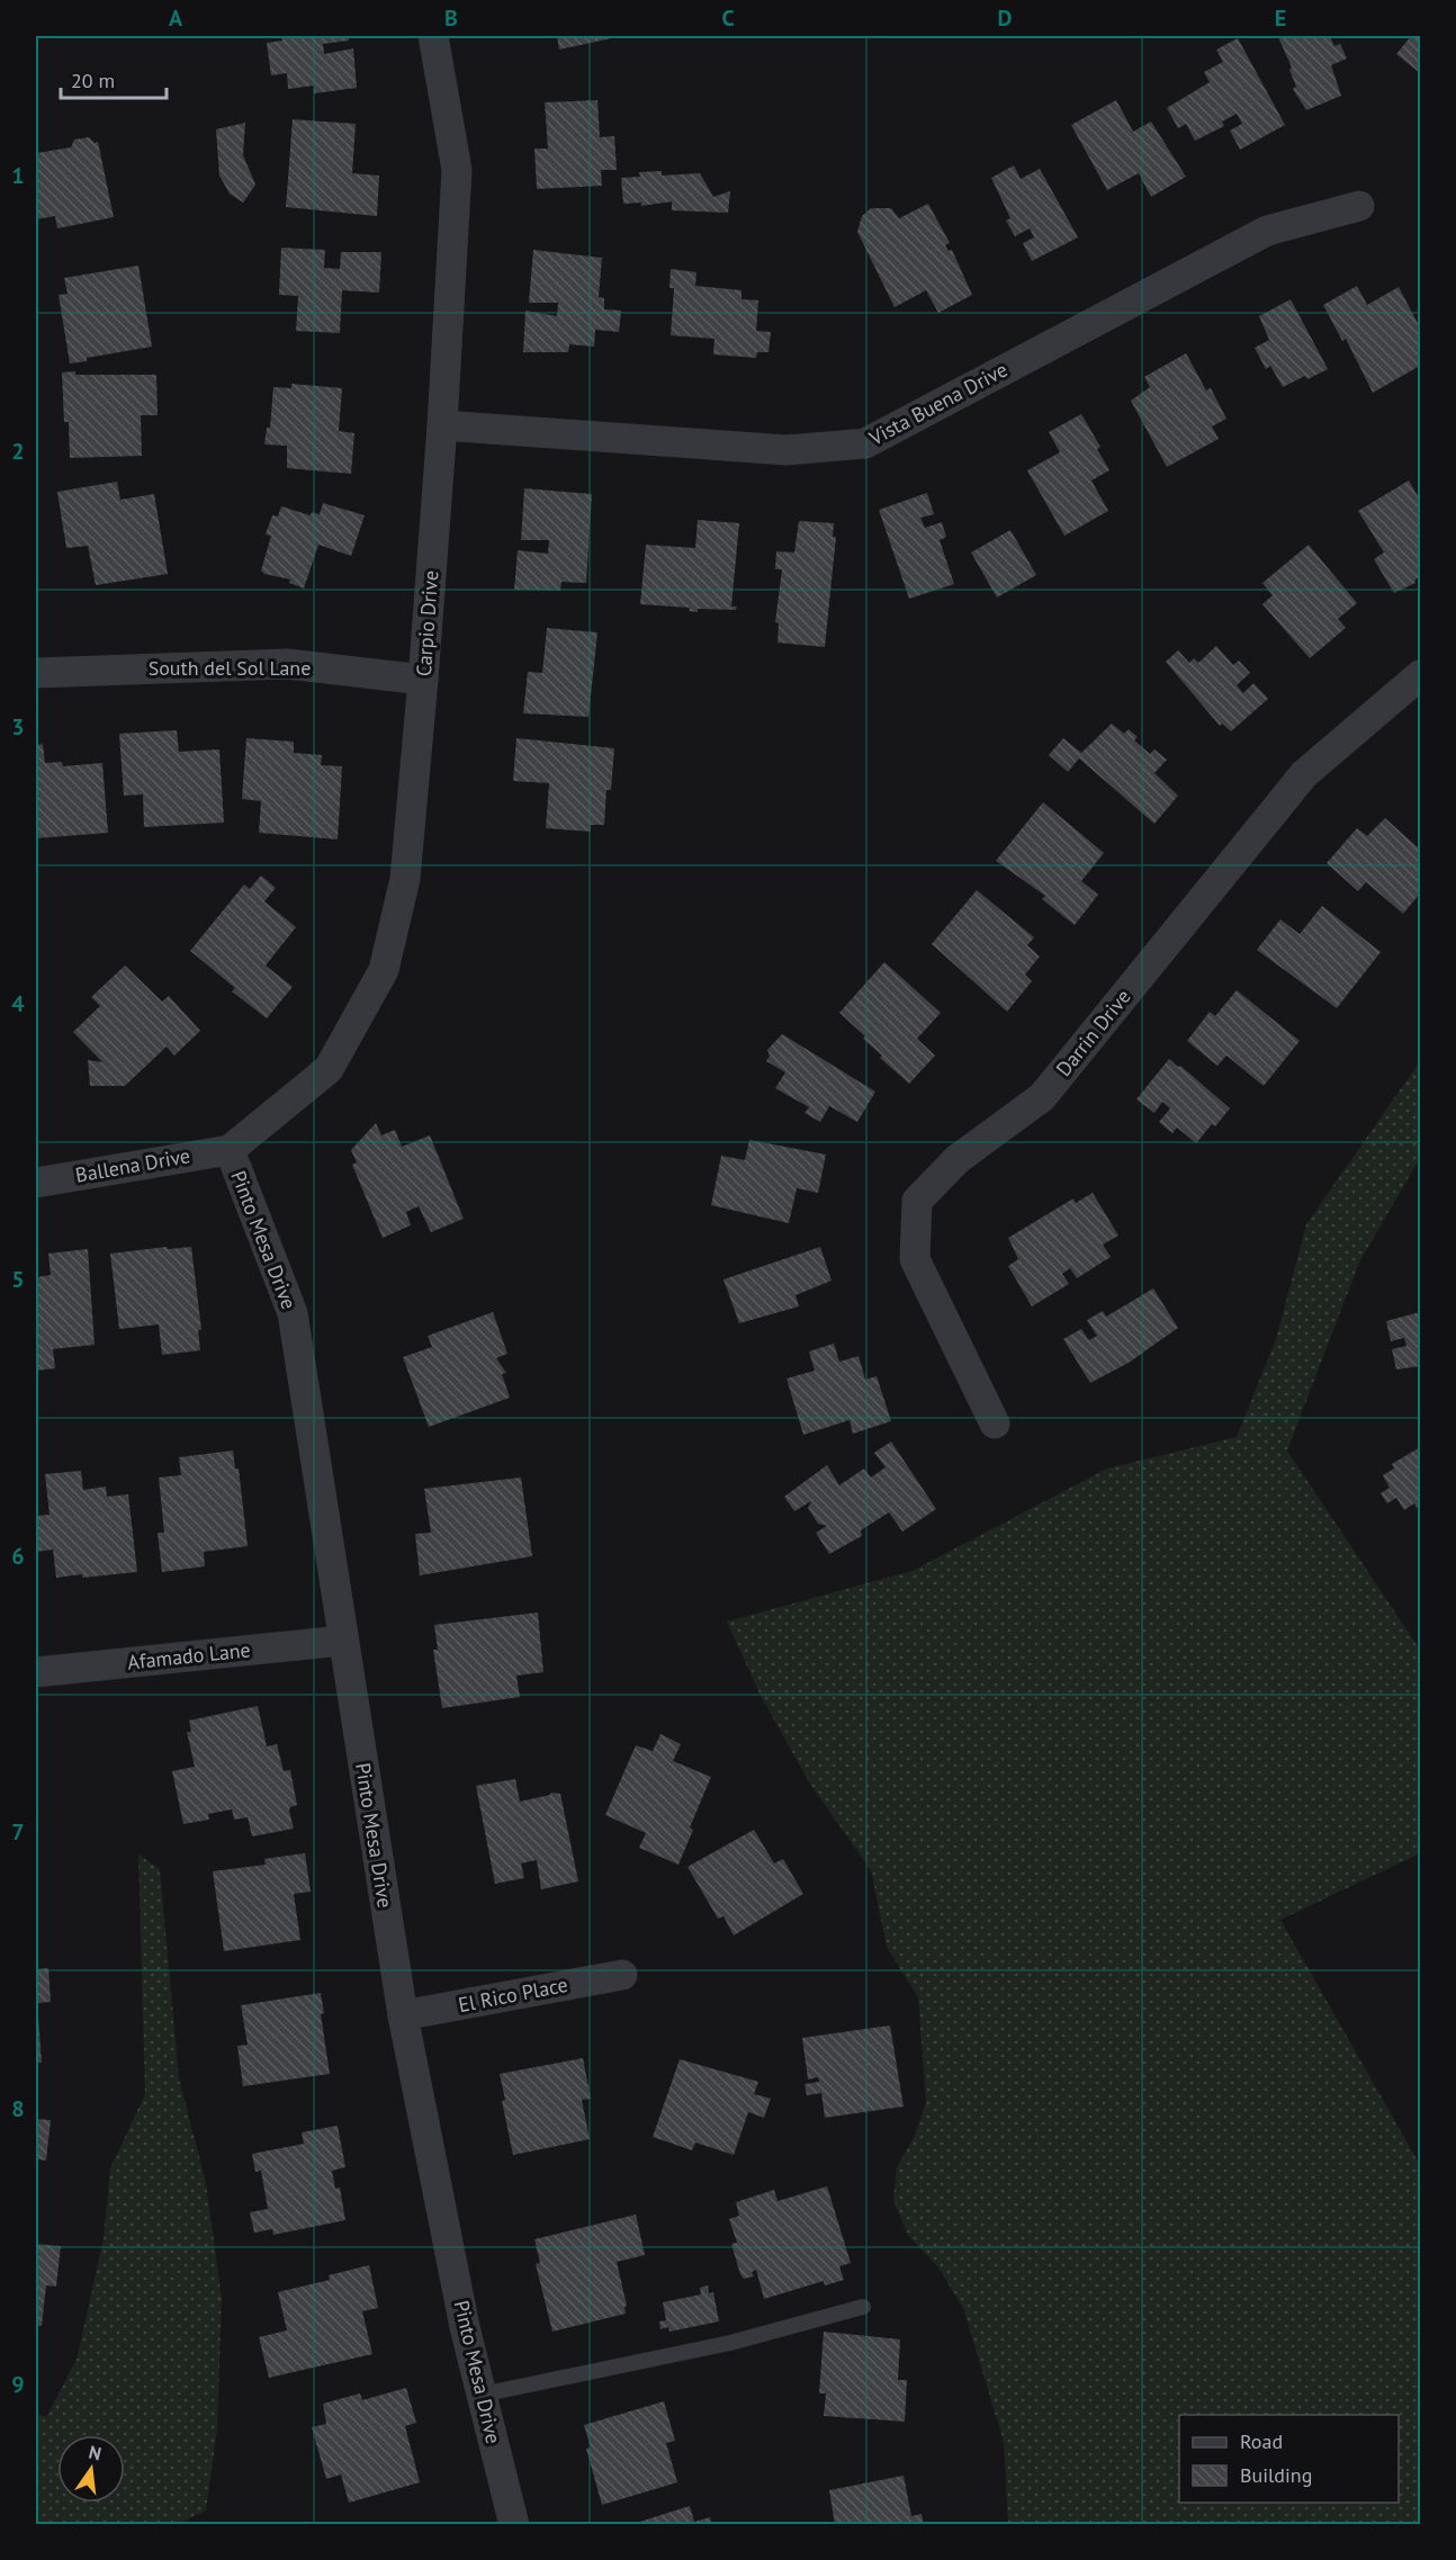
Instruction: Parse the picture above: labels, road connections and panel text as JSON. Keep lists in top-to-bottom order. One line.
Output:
{"streets":{"street":["Vista Buena Drive","Carpio Drive","South del Sol Lane","Darrin Drive","Ballena Drive","Pinto Mesa Drive","Afamado Lane","El Rico Place"]},"crossings":[["Vista Buena Drive","Carpio Drive"],["Carpio Drive","South del Sol Lane"],["Carpio Drive","Ballena Drive"],["Carpio Drive","Pinto Mesa Drive"],["Ballena Drive","Pinto Mesa Drive"],["Pinto Mesa Drive","Afamado Lane"],["Pinto Mesa Drive","El Rico Place"]],"legend":["Road","Building"],"scale_bar":"20 m","north":"top","grid":{"columns":["A","B","C","D","E"],"rows":["1","2","3","4","5","6","7","8","9"]}}
